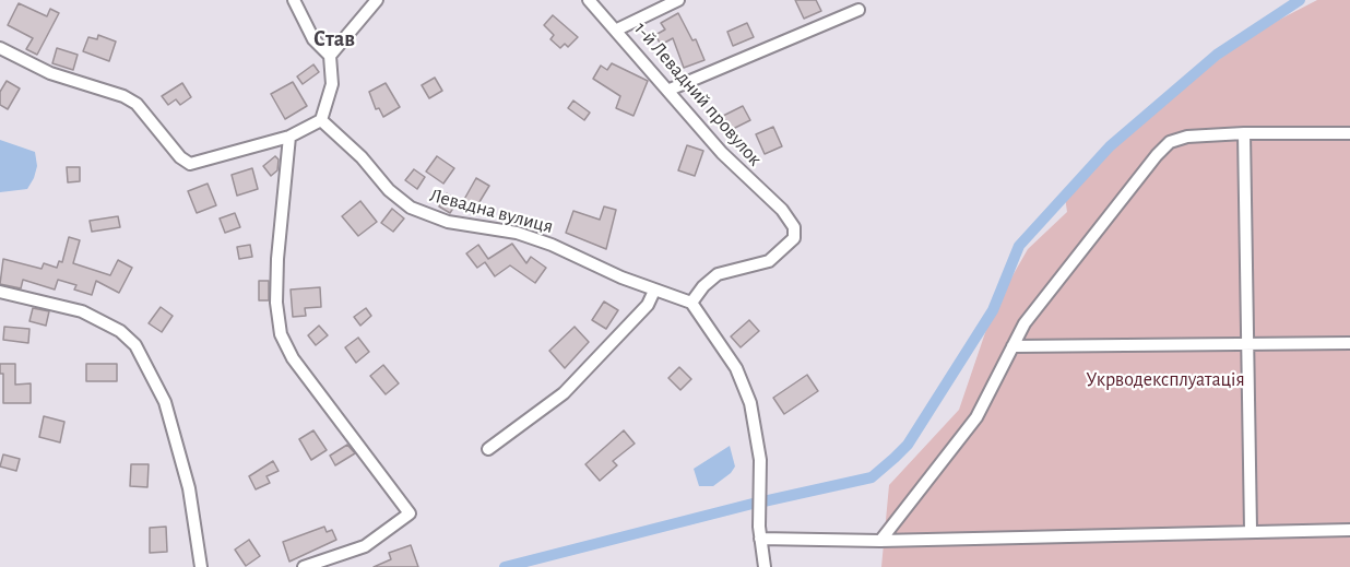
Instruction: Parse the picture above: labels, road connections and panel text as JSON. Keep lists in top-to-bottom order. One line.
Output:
{"streets":{"street":["1-й Левадний провулок","Левадна вулиця"]},"crossings":[["1-й Левадний провулок","Левадна вулиця"]],"districts":["Став"],"parks":["Укрводексплуатація"]}
